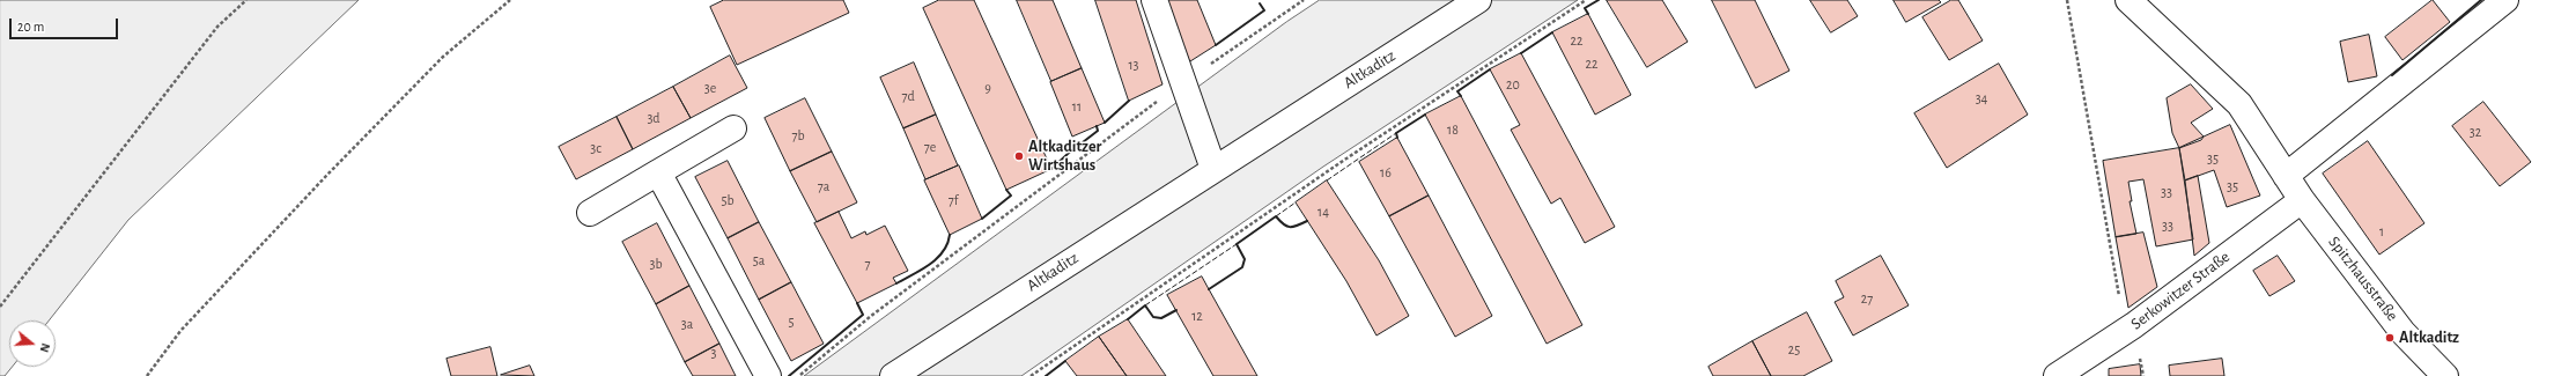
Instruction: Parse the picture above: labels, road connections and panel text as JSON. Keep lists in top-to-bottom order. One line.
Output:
{"streets":{"street":["Altkaditz","Spitzhausstraße","Serkowitzer Straße"]},"crossings":[["Spitzhausstraße","Serkowitzer Straße"]],"places":["Altkaditzer Wirtshaus","Altkaditz"],"house_numbers":["22","22","13","20","3e","9","7d","34","11","3d","18","32","7b","7e","3c","35","16","7a","35","33","5b","7f","14","33","1","5a","3b","7","27","12","5","3a","25","3"],"scale_bar":"20 m","north":"right"}
